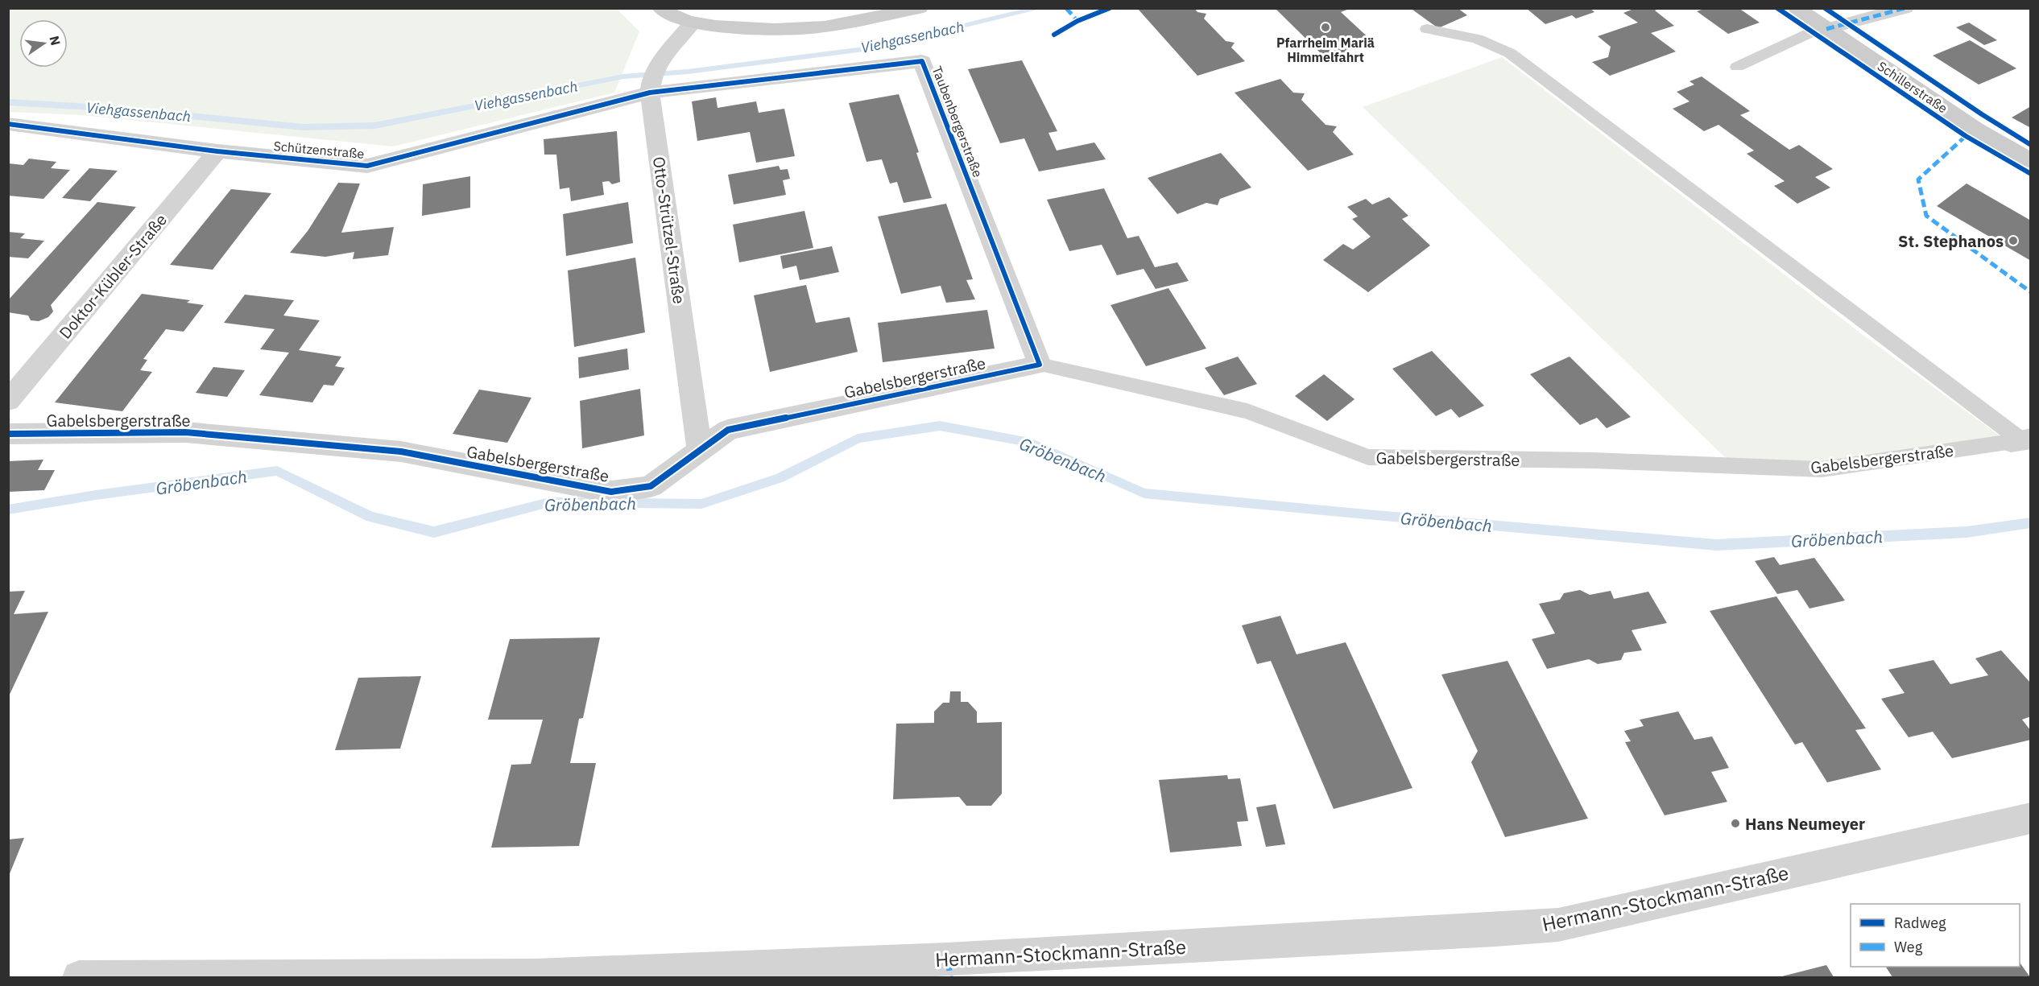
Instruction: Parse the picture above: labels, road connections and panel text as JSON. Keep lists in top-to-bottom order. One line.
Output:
{"streets":{"street":["Schillerstraße","Taubenbergerstraße","Schützenstraße","Otto-Strützel-Straße","Doktor-Kübler-Straße","Gabelsbergerstraße","Hermann-Stockmann-Straße"]},"crossings":[["Taubenbergerstraße","Schützenstraße"],["Taubenbergerstraße","Otto-Strützel-Straße"],["Taubenbergerstraße","Gabelsbergerstraße"],["Schützenstraße","Otto-Strützel-Straße"],["Schützenstraße","Doktor-Kübler-Straße"],["Otto-Strützel-Straße","Gabelsbergerstraße"]],"water":["Viehgassenbach","Gröbenbach"],"places":["Pfarrheim Mariä Himmelfahrt","St. Stephanos","Hans Neumeyer"],"legend":["Radweg","Weg"],"north":"right"}
